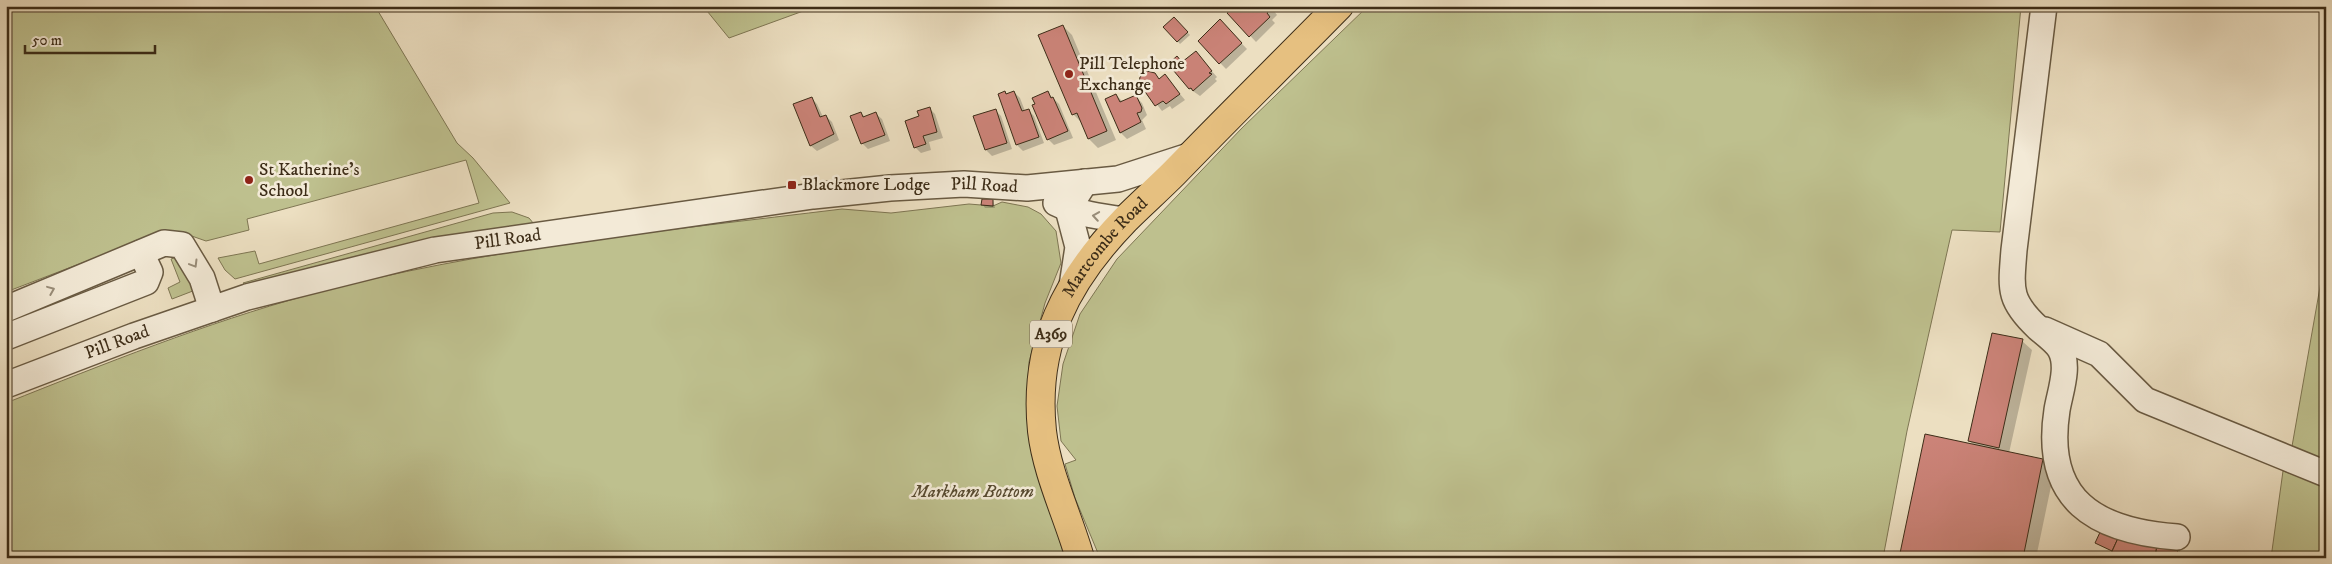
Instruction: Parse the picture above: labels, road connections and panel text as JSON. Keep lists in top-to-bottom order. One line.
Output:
{"streets":{"main road":["Pill Road","Martcombe Road","A369"]},"crossings":[["Pill Road","Martcombe Road"]],"parks":["Markham Bottom"],"places":{"other":["Pill Telephone Exchange","St Katherine's School"],"transit":["Blackmore Lodge"]},"scale_bar":"50 m"}
